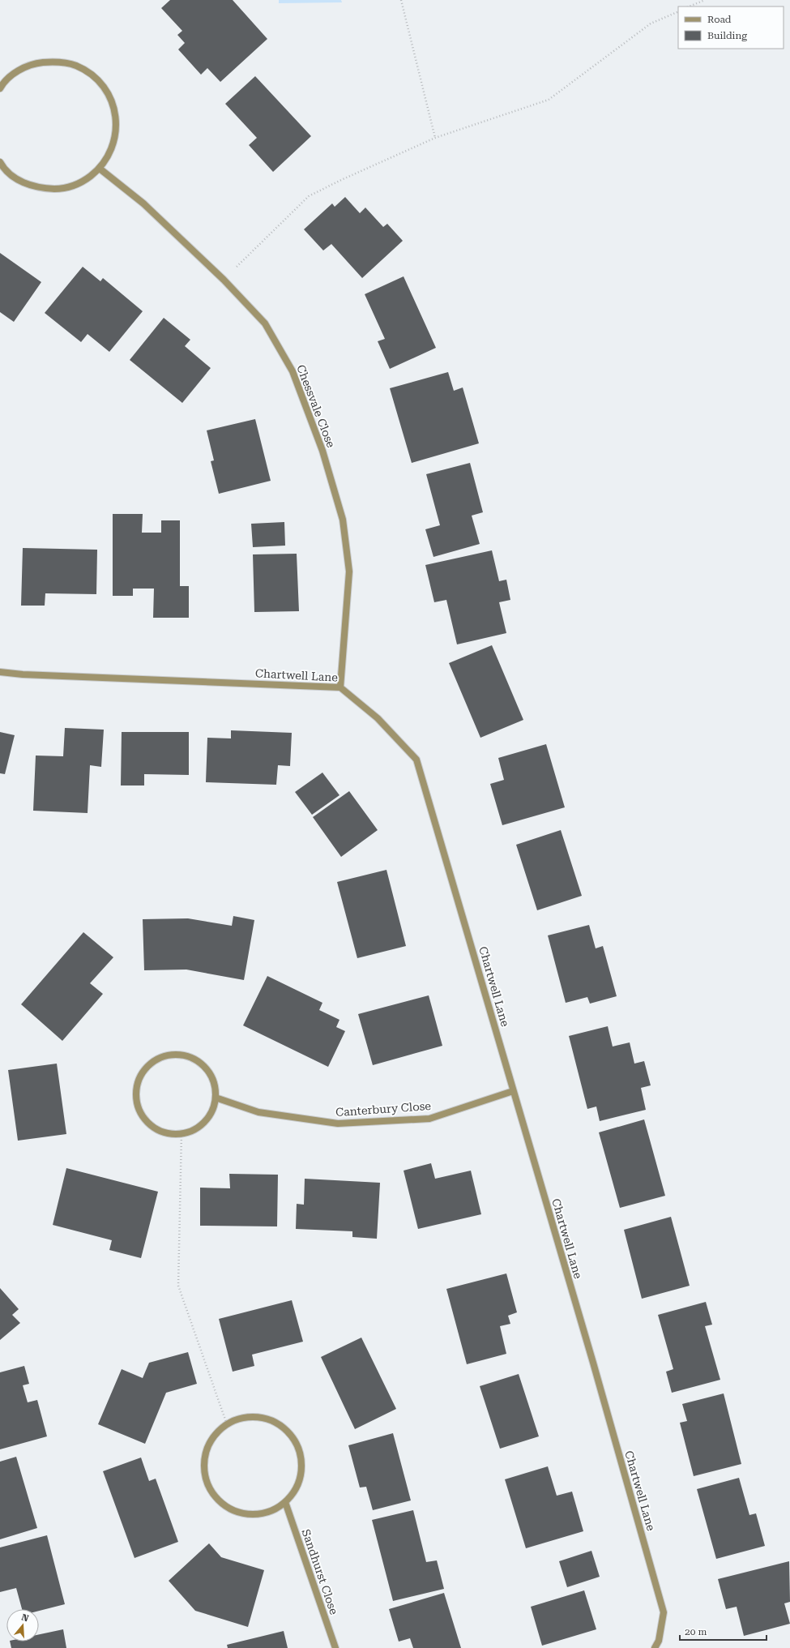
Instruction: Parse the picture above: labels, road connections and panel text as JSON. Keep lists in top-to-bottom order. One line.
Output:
{"streets":{"street":["Chessvale Close","Chartwell Lane","Canterbury Close","Sandhurst Close"]},"crossings":[["Chessvale Close","Chartwell Lane"],["Chartwell Lane","Canterbury Close"]],"legend":["Road","Building"],"scale_bar":"20 m","north":"top"}
